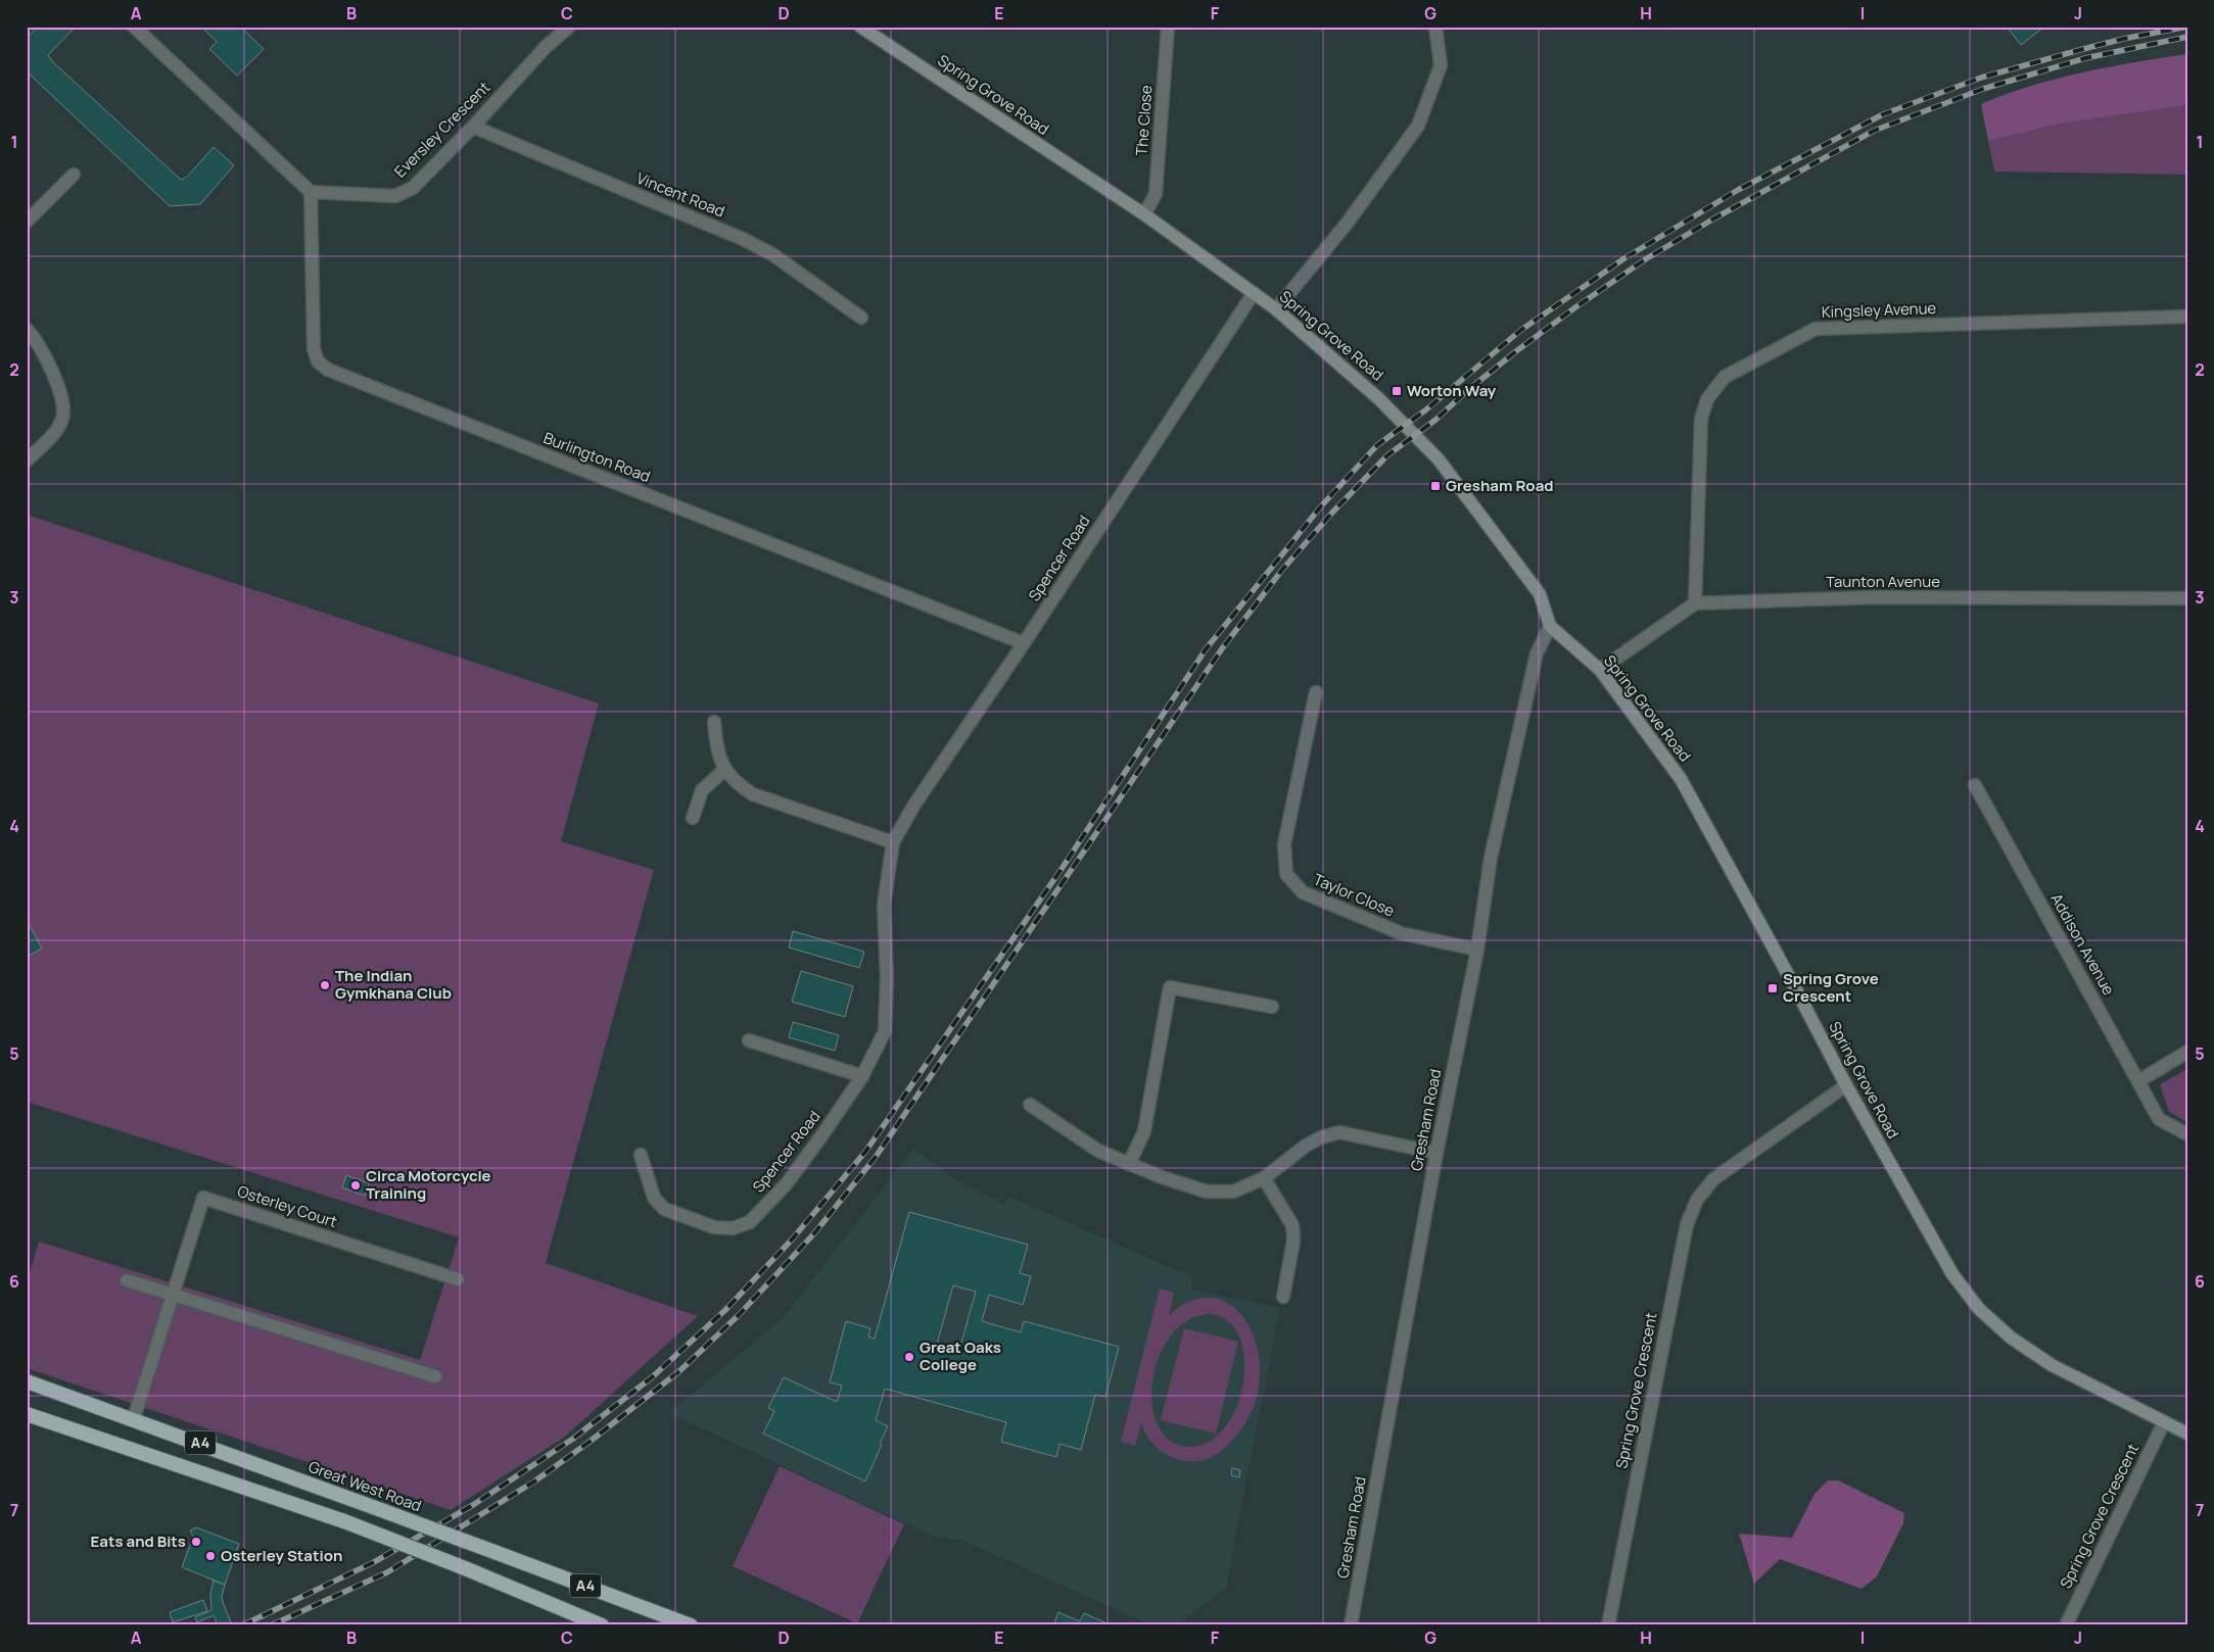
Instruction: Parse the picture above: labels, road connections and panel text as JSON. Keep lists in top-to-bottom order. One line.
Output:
{"streets":{"highway":["A4","Great West Road"],"main road":["Spring Grove Road"],"street":["The Close","Eversley Crescent","Vincent Road","Kingsley Avenue","Burlington Road","Spencer Road","Taunton Avenue","Taylor Close","Addison Avenue","Gresham Road","Osterley Court","Spring Grove Crescent"]},"crossings":[["Spring Grove Road","The Close"],["Spring Grove Road","Spencer Road"],["Spring Grove Road","Gresham Road"],["Spring Grove Road","Spring Grove Crescent"],["Eversley Crescent","Vincent Road"],["Eversley Crescent","Burlington Road"],["Kingsley Avenue","Taunton Avenue"],["Burlington Road","Spencer Road"],["Taylor Close","Gresham Road"],["Osterley Court","Great West Road"]],"places":{"transit":["Worton Way","Gresham Road","Spring Grove Crescent"],"other":["The Indian Gymkhana Club","Circa Motorcycle Training","Great Oaks College","Eats and Bits","Osterley Station"]},"grid":{"columns":["A","B","C","D","E","F","G","H","I","J"],"rows":["1","2","3","4","5","6","7"]}}
